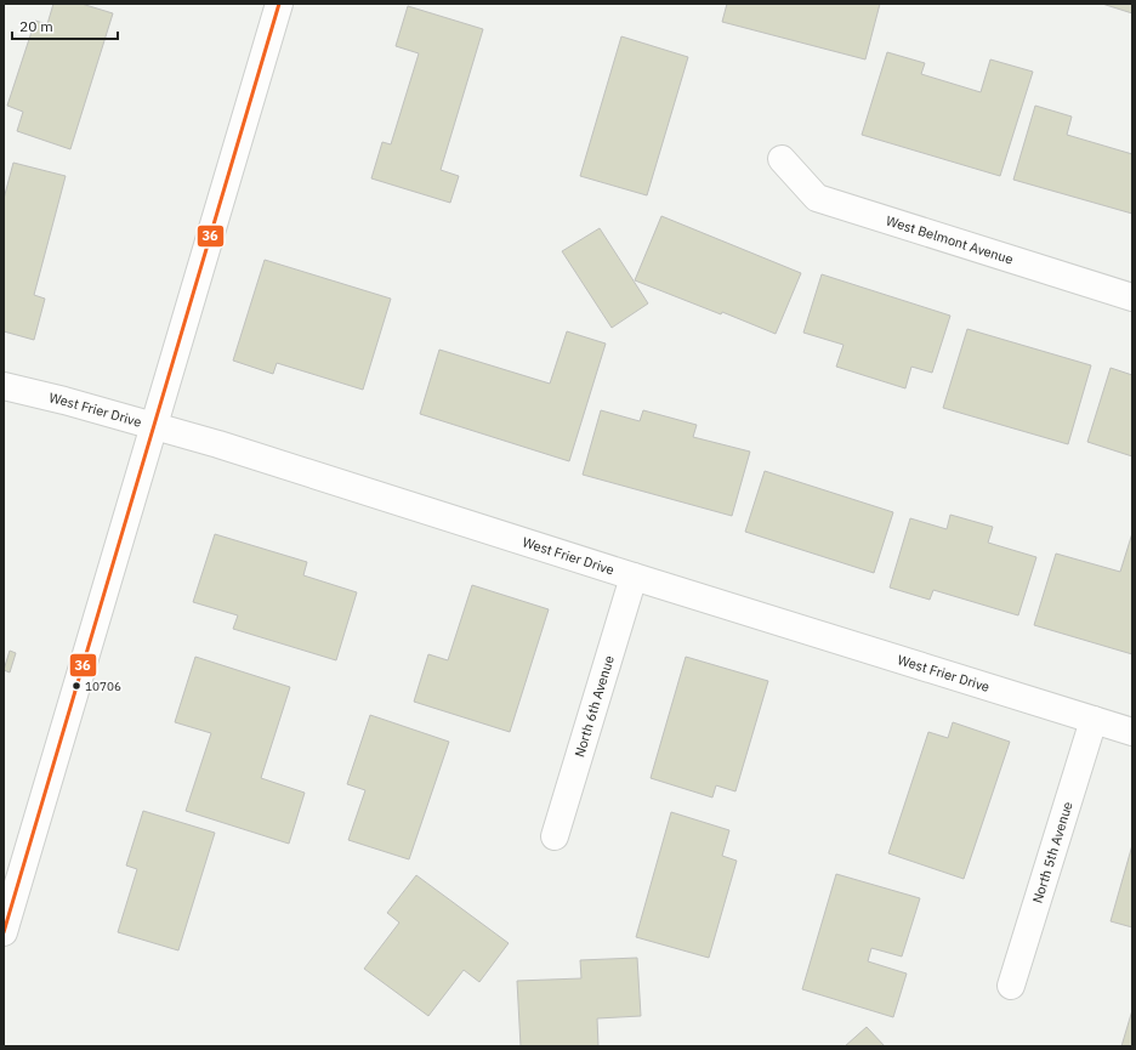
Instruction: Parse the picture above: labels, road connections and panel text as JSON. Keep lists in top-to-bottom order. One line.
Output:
{"streets":{"street":["West Belmont Avenue","West Frier Drive","North 6th Avenue","North 5th Avenue"]},"crossings":[["West Frier Drive","North 6th Avenue"],["West Frier Drive","North 5th Avenue"]],"places":["10706"],"lines":["transit line 36"],"scale_bar":"20 m"}
